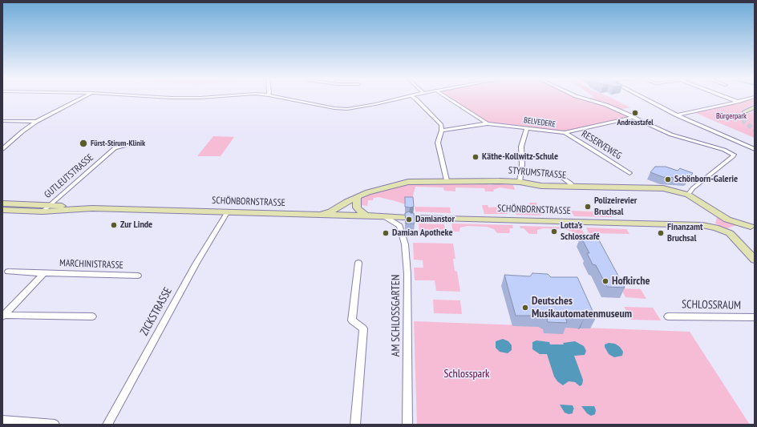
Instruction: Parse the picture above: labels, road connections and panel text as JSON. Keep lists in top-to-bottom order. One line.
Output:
{"streets":{"main road":["STYRUMSTRASSE","SCHÖNBORNSTRASSE"],"street":["BELVEDERE","RESERVEWEG","GUTLEUTSTRASSE","MARCHINISTRASSE","SCHLOSSRAUM","ZICKSTRASSE","AM SCHLOSSGARTEN"]},"crossings":[["BELVEDERE","RESERVEWEG"],["STYRUMSTRASSE","SCHÖNBORNSTRASSE"],["GUTLEUTSTRASSE","SCHÖNBORNSTRASSE"],["SCHÖNBORNSTRASSE","ZICKSTRASSE"],["SCHÖNBORNSTRASSE","AM SCHLOSSGARTEN"]],"parks":["Bürgerpark","Schlosspark"],"places":["Andreastafel","Fürst-Stirum-Klinik","Käthe-Kollwitz-Schule","Schönborn-Galerie","Polizeirevier Bruchsal","Damianstor","Zur Linde","Lotta’s Schlosscafé","Damian Apotheke","Finanzamt Bruchsal","Hofkirche","Deutsches Musikautomatenmuseum"]}
